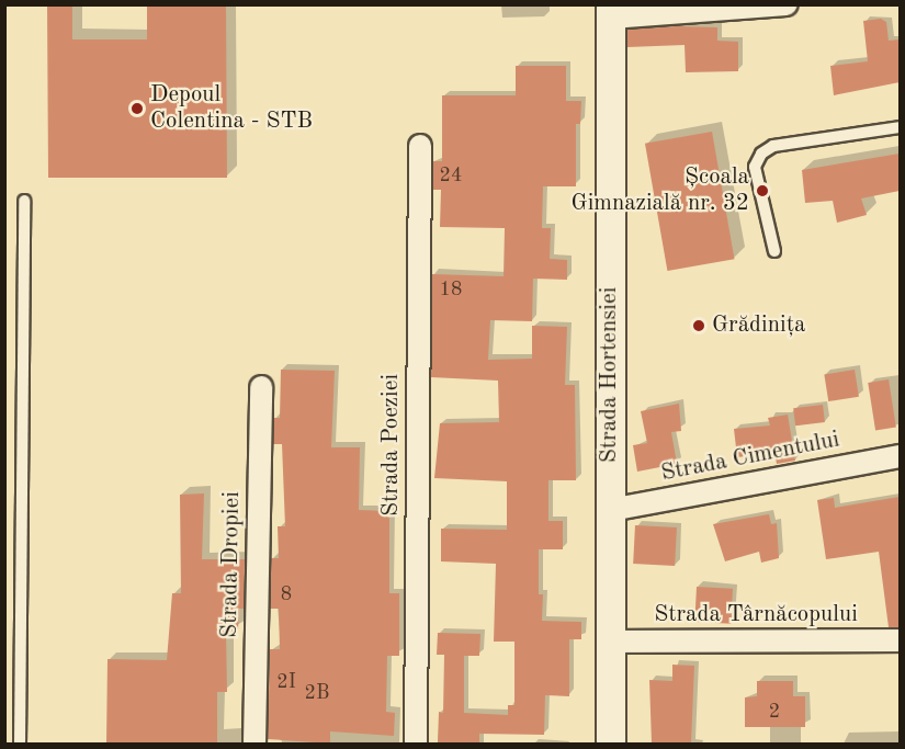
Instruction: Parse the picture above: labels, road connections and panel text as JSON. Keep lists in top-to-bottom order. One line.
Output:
{"streets":{"street":["Strada Hortensiei","Strada Poeziei","Strada Cimentului","Strada Dropiei","Strada Târnăcopului"]},"crossings":[["Strada Hortensiei","Strada Cimentului"],["Strada Hortensiei","Strada Târnăcopului"]],"places":["Depoul Colentina - STB","Școala Gimnazială nr. 32","Grădinița"],"house_numbers":["24","18","8","2I","2B","2"]}
